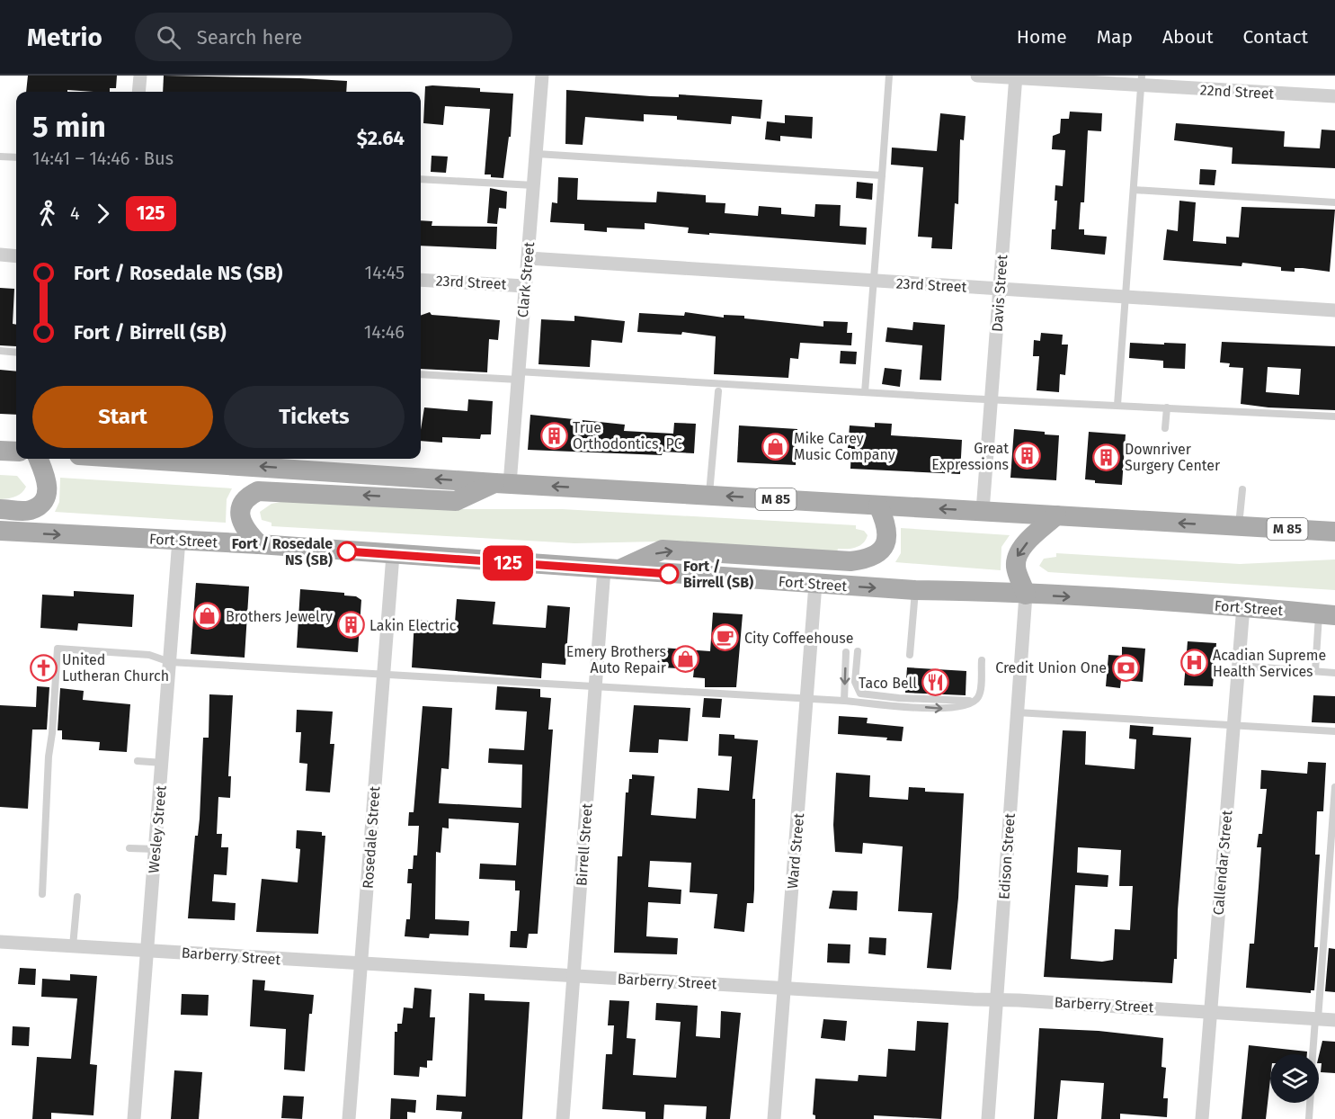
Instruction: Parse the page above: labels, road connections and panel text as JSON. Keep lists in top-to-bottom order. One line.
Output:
{"streets":{"main road":["M 85","Fort Street"],"street":["22nd Street","Clark Street","23rd Street","Davis Street","Wesley Street","Rosedale Street","Birrell Street","Ward Street","Edison Street","Callendar Street","Barberry Street"]},"crossings":[["22nd Street","Davis Street"],["Clark Street","23rd Street"],["Clark Street","M 85"],["23rd Street","Davis Street"],["Davis Street","M 85"],["Fort Street","Wesley Street"],["Fort Street","Rosedale Street"],["Fort Street","Birrell Street"],["Fort Street","Ward Street"],["Fort Street","Edison Street"],["Fort Street","Callendar Street"],["Wesley Street","Barberry Street"],["Rosedale Street","Barberry Street"],["Birrell Street","Barberry Street"],["Ward Street","Barberry Street"],["Edison Street","Barberry Street"],["Callendar Street","Barberry Street"]],"places":{"building":["True Orthodontics, PC","Great Expressions","Downriver Surgery Center","Lakin Electric"],"shop":["Mike Carey Music Company","Brothers Jewelry","Emery Brothers Auto Repair"],"other":["Fort / Rosedale NS (SB)","Fort / Birrell (SB)"],"cafe":["City Coffeehouse"],"hospital":["Acadian Supreme Health Services"],"church":["United Lutheran Church"],"bank":["Credit Union One"],"restaurant":["Taco Bell"]},"lines":["bus line 125"],"page":{"header":"Metrio","search":"Search here","nav":["Home","Map","About","Contact"],"on_map":"125","heading":["5 min","14:41 – 14:46 · Bus","$2.64"],"legs":["4","125"],"list":[{"name":"Fort / Rosedale NS (SB)","value":"14:45"},{"name":"Fort / Birrell (SB)","value":"14:46"}],"buttons":["Start","Tickets"]}}
